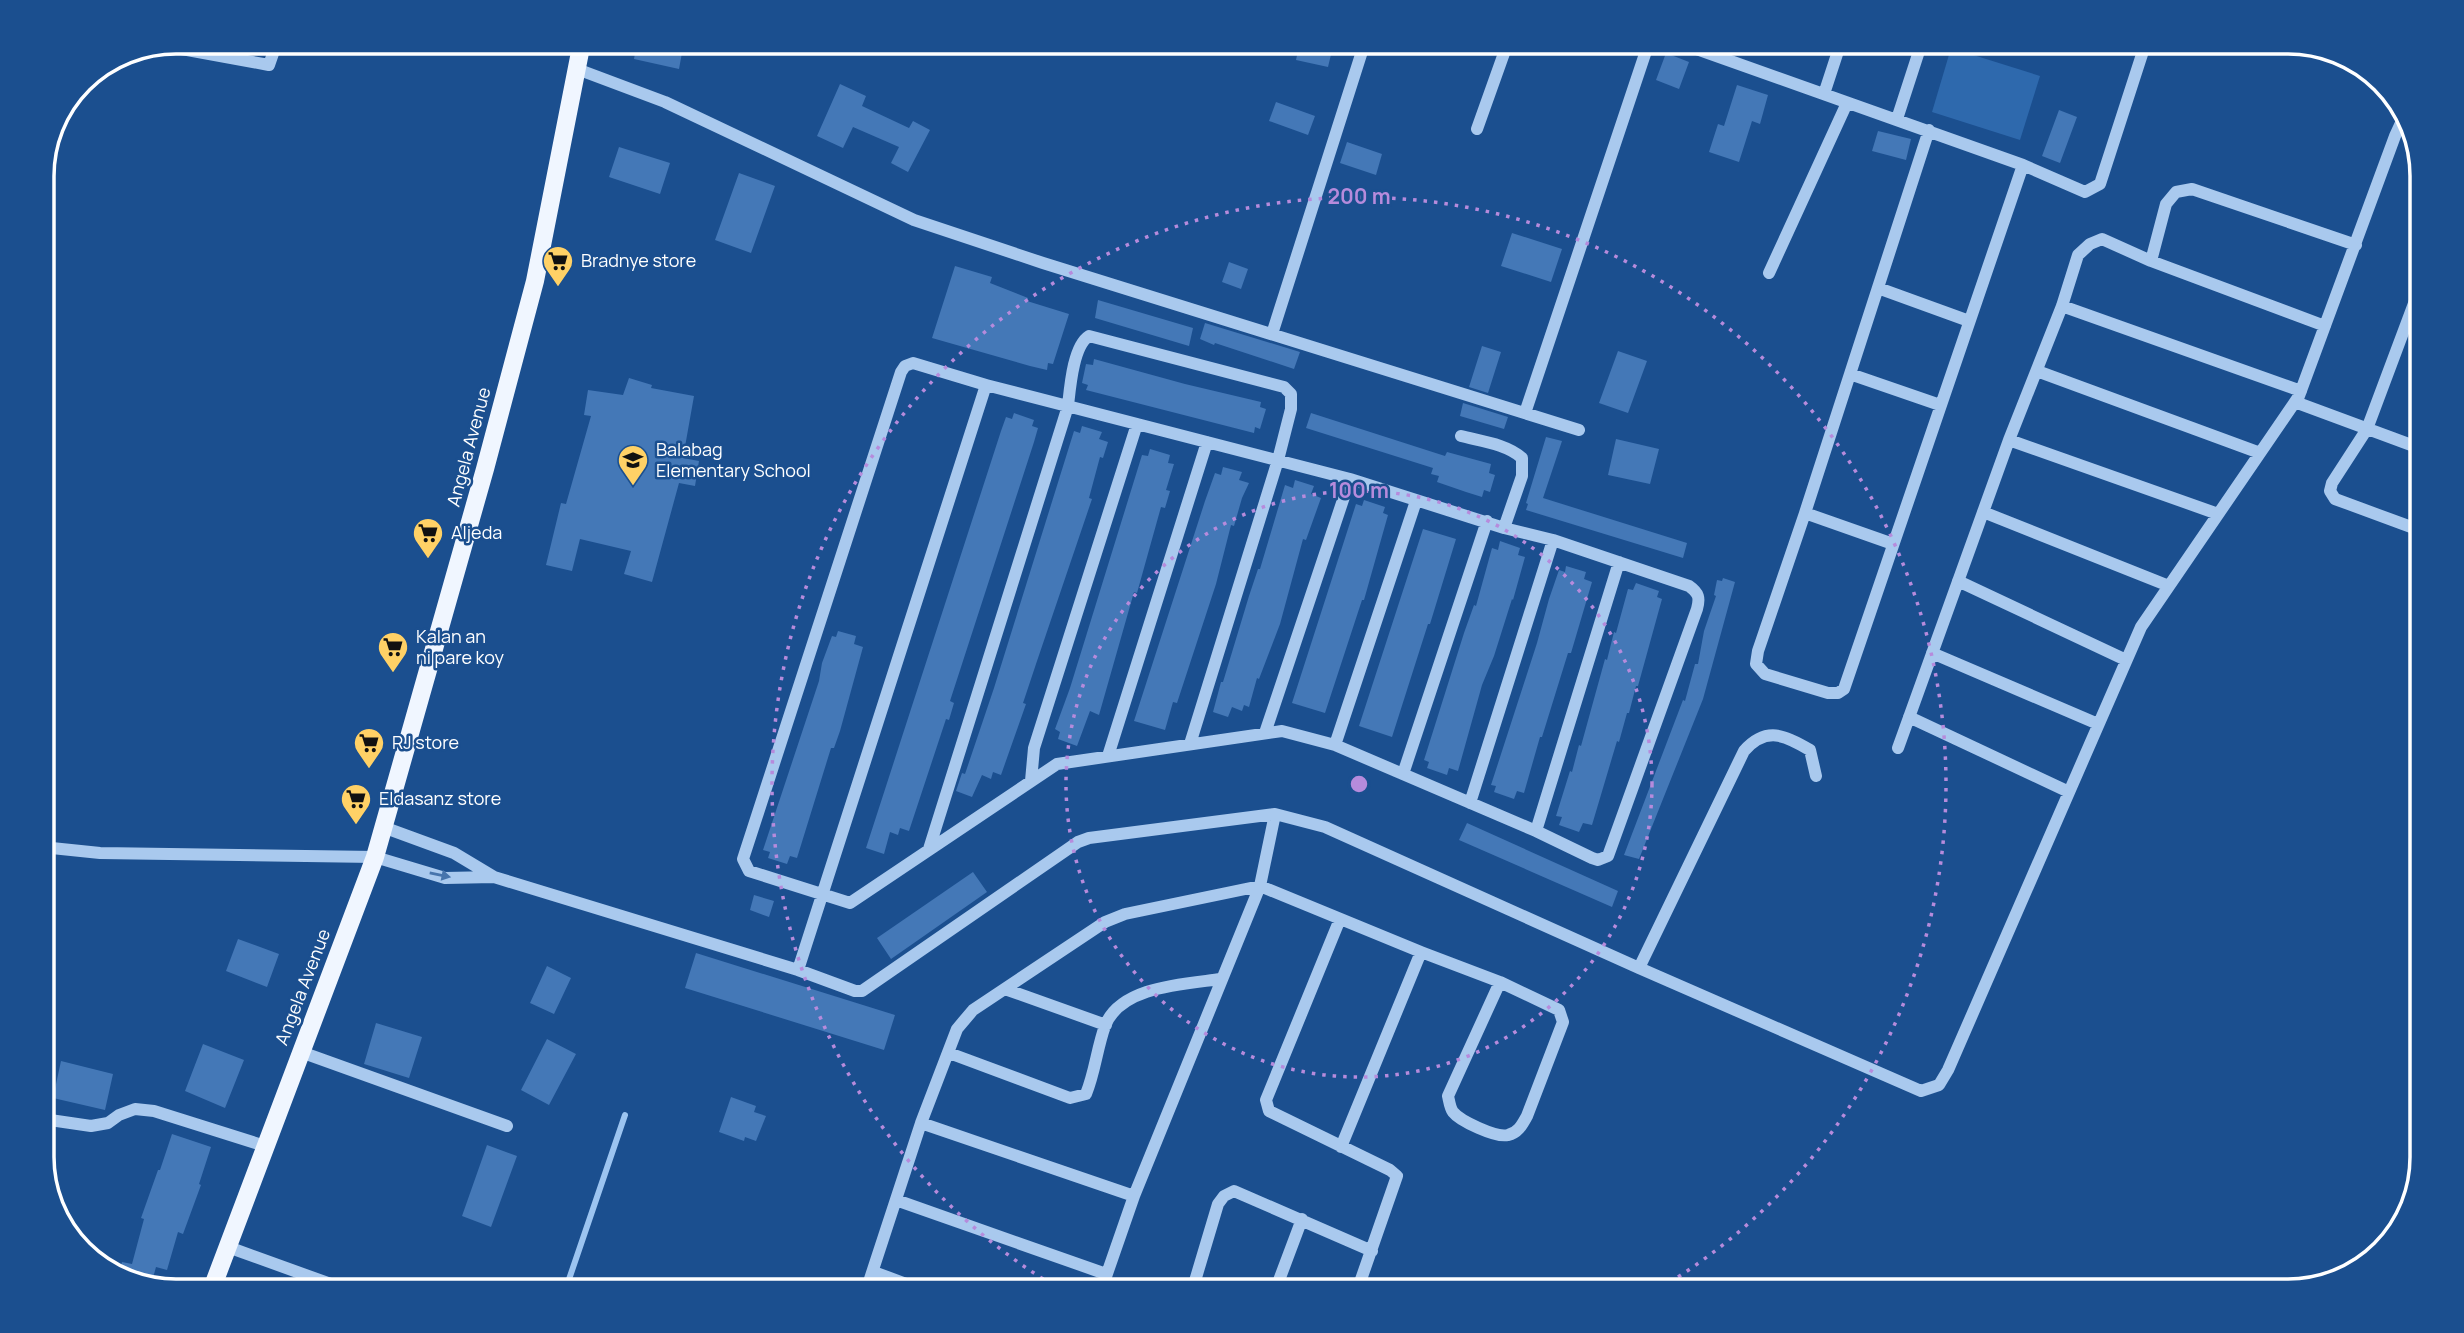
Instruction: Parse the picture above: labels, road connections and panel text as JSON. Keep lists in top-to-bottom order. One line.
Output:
{"streets":{"main road":["Angela Avenue"]},"places":{"supermarket":["Bradnye store","Aljeda","Kalan an ni pare koy","RJ store","Eldasanz store"],"school or university":["Balabag Elementary School"]},"rings":["200 m","100 m"]}
